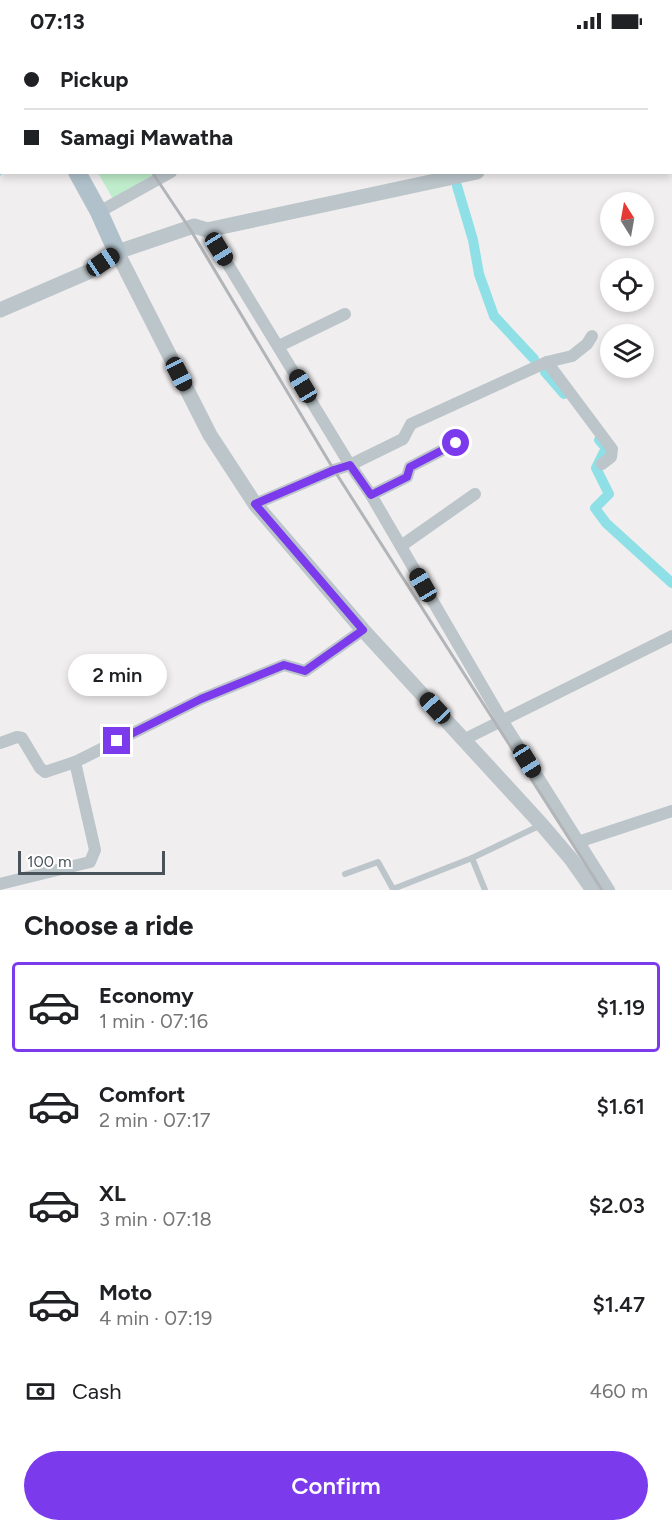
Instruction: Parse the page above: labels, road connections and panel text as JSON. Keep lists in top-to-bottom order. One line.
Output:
{"scale_bar":"100 m","north":"top","page":{"status":"07:13","banner":["Pickup","Samagi Mawatha"],"bubble":"2 min","scale":"100 m","heading":"Choose a ride","list":[{"name":"Economy","note":"1 min · 07:16","value":"$1.19"},{"name":"Comfort","note":"2 min · 07:17","value":"$1.61"},{"name":"XL","note":"3 min · 07:18","value":"$2.03"},{"name":"Moto","note":"4 min · 07:19","value":"$1.47"}],"pay":["Cash","460 m"],"buttons":"Confirm"}}
